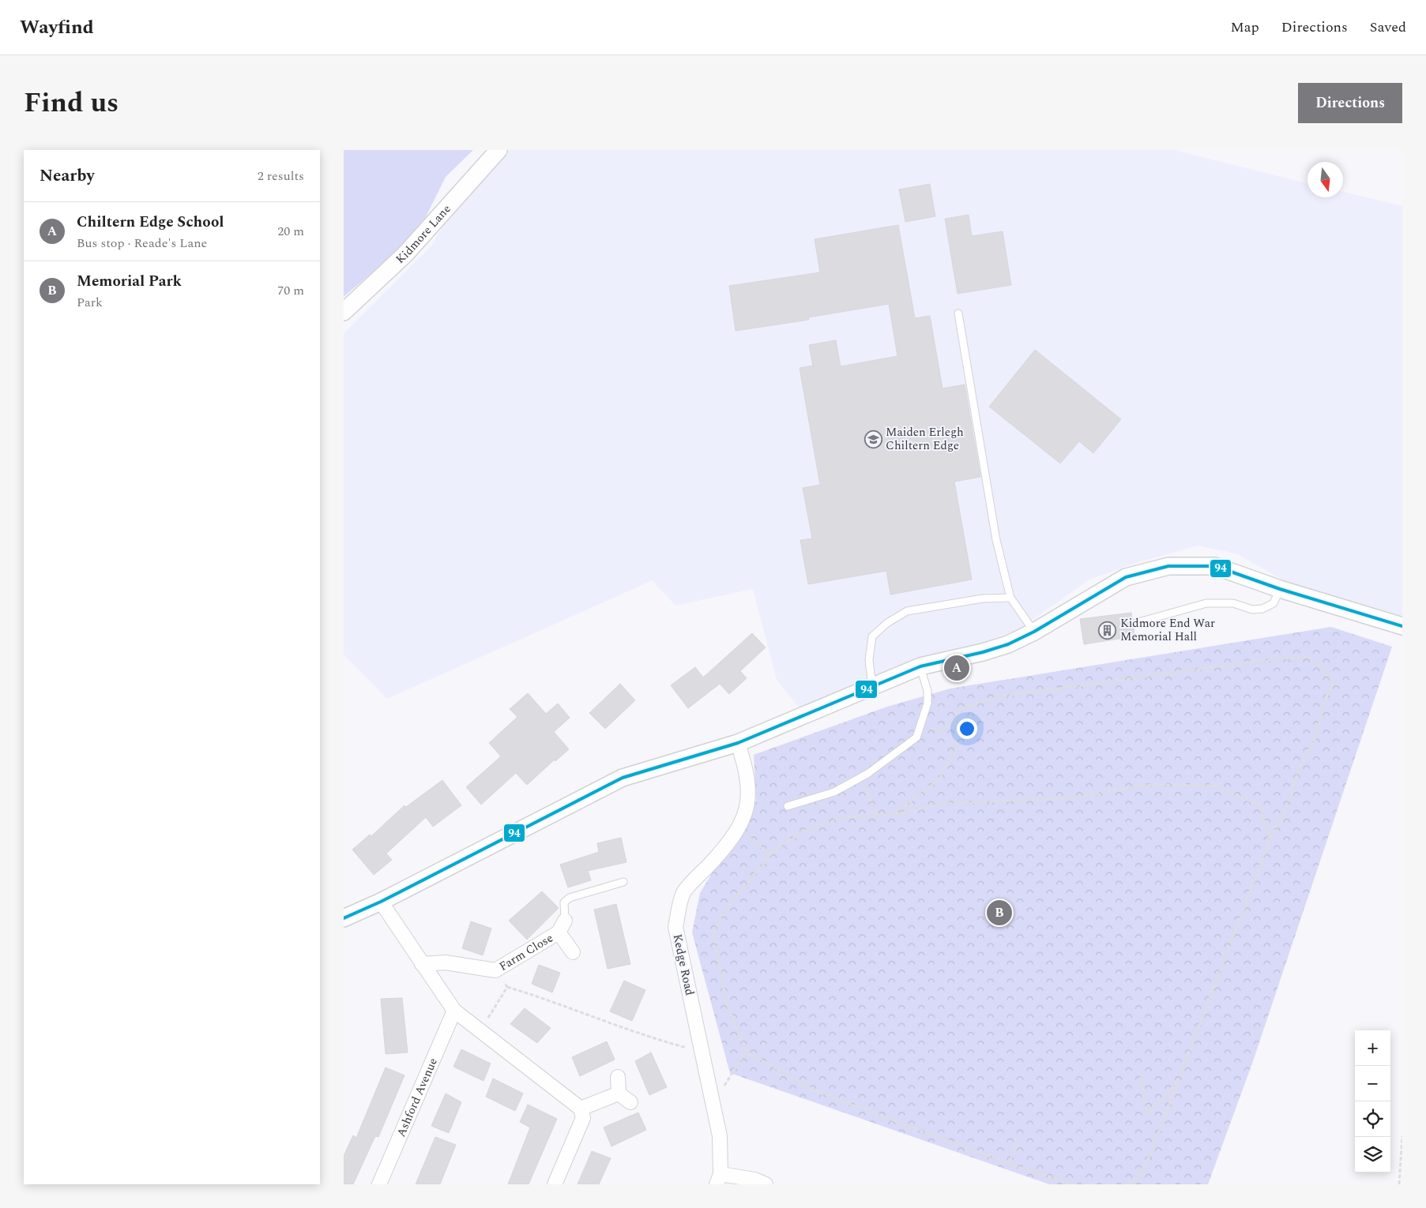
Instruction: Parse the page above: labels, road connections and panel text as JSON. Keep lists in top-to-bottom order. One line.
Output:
{"streets":{"street":["Kidmore Lane","Farm Close","Kedge Road","Ashford Avenue"]},"places":{"school or university":["Maiden Erlegh Chiltern Edge"],"building":["Kidmore End War Memorial Hall"]},"lines":["transit line 94"],"north":"bottom","page":{"header":"Wayfind","nav":["Map","Directions","Saved"],"title":"Find us","buttons":"Directions","heading":["Nearby","2 results"],"list":[{"mark":"A","name":"Chiltern Edge School","note":"Bus stop · Reade's Lane","value":"20 m"},{"mark":"B","name":"Memorial Park","note":"Park","value":"70 m"}],"pins":["A","B"],"map_buttons":["+","−"]}}
